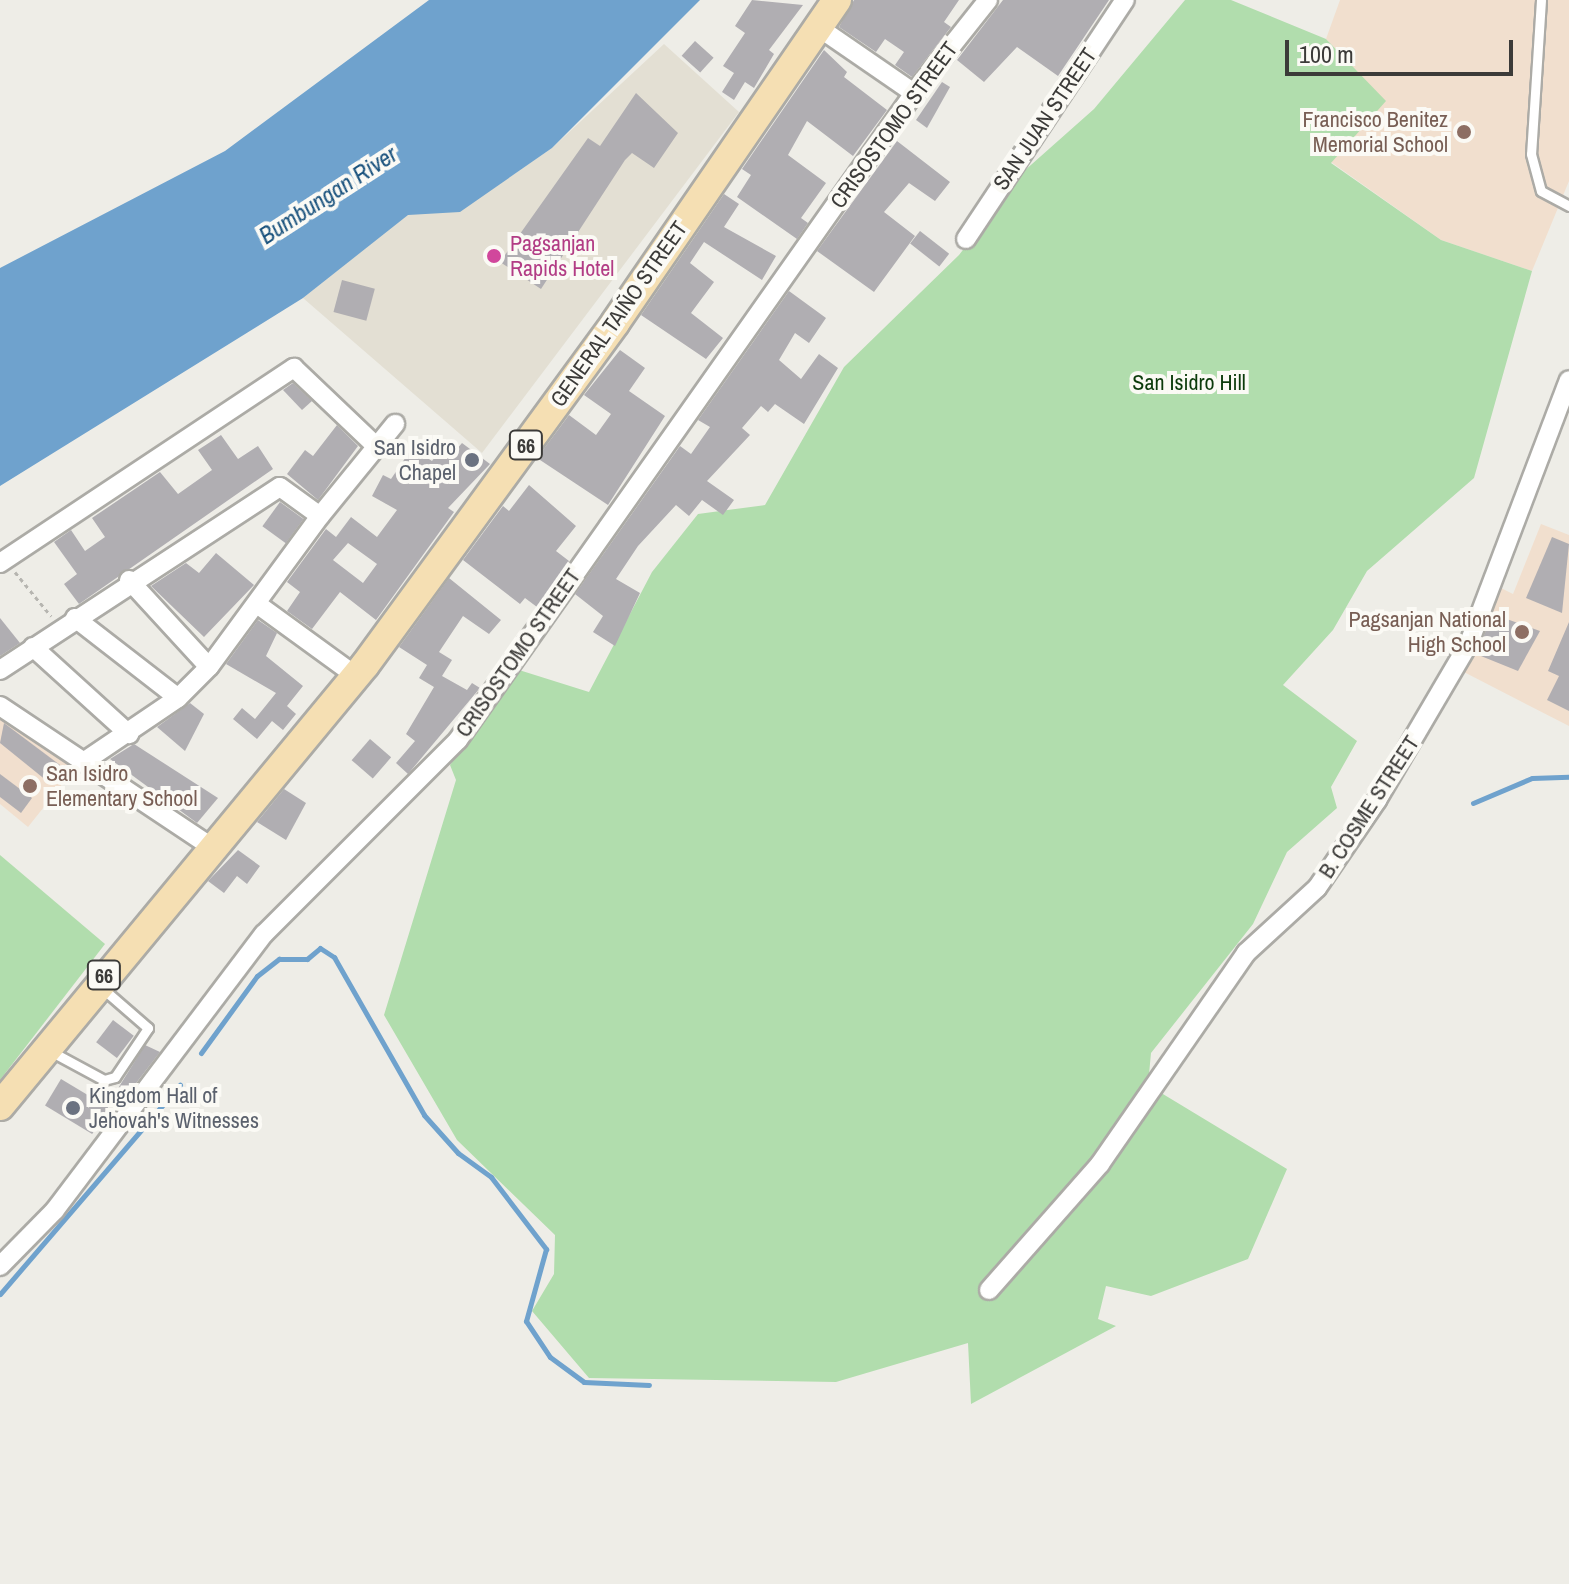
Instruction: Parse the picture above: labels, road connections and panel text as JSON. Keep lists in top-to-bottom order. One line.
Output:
{"streets":{"main road":["GENERAL TAIÑO STREET","66"],"street":["SAN JUAN STREET","CRISOSTOMO STREET","B. COSME STREET"]},"crossings":[["GENERAL TAIÑO STREET","66"]],"water":["Bumbungan River"],"parks":["San Isidro Hill"],"places":["Francisco Benitez Memorial School","Pagsanjan Rapids Hotel","San Isidro Chapel","Pagsanjan National High School","San Isidro Elementary School","Kingdom Hall of Jehovah's Witnesses"],"scale_bar":"100 m"}
